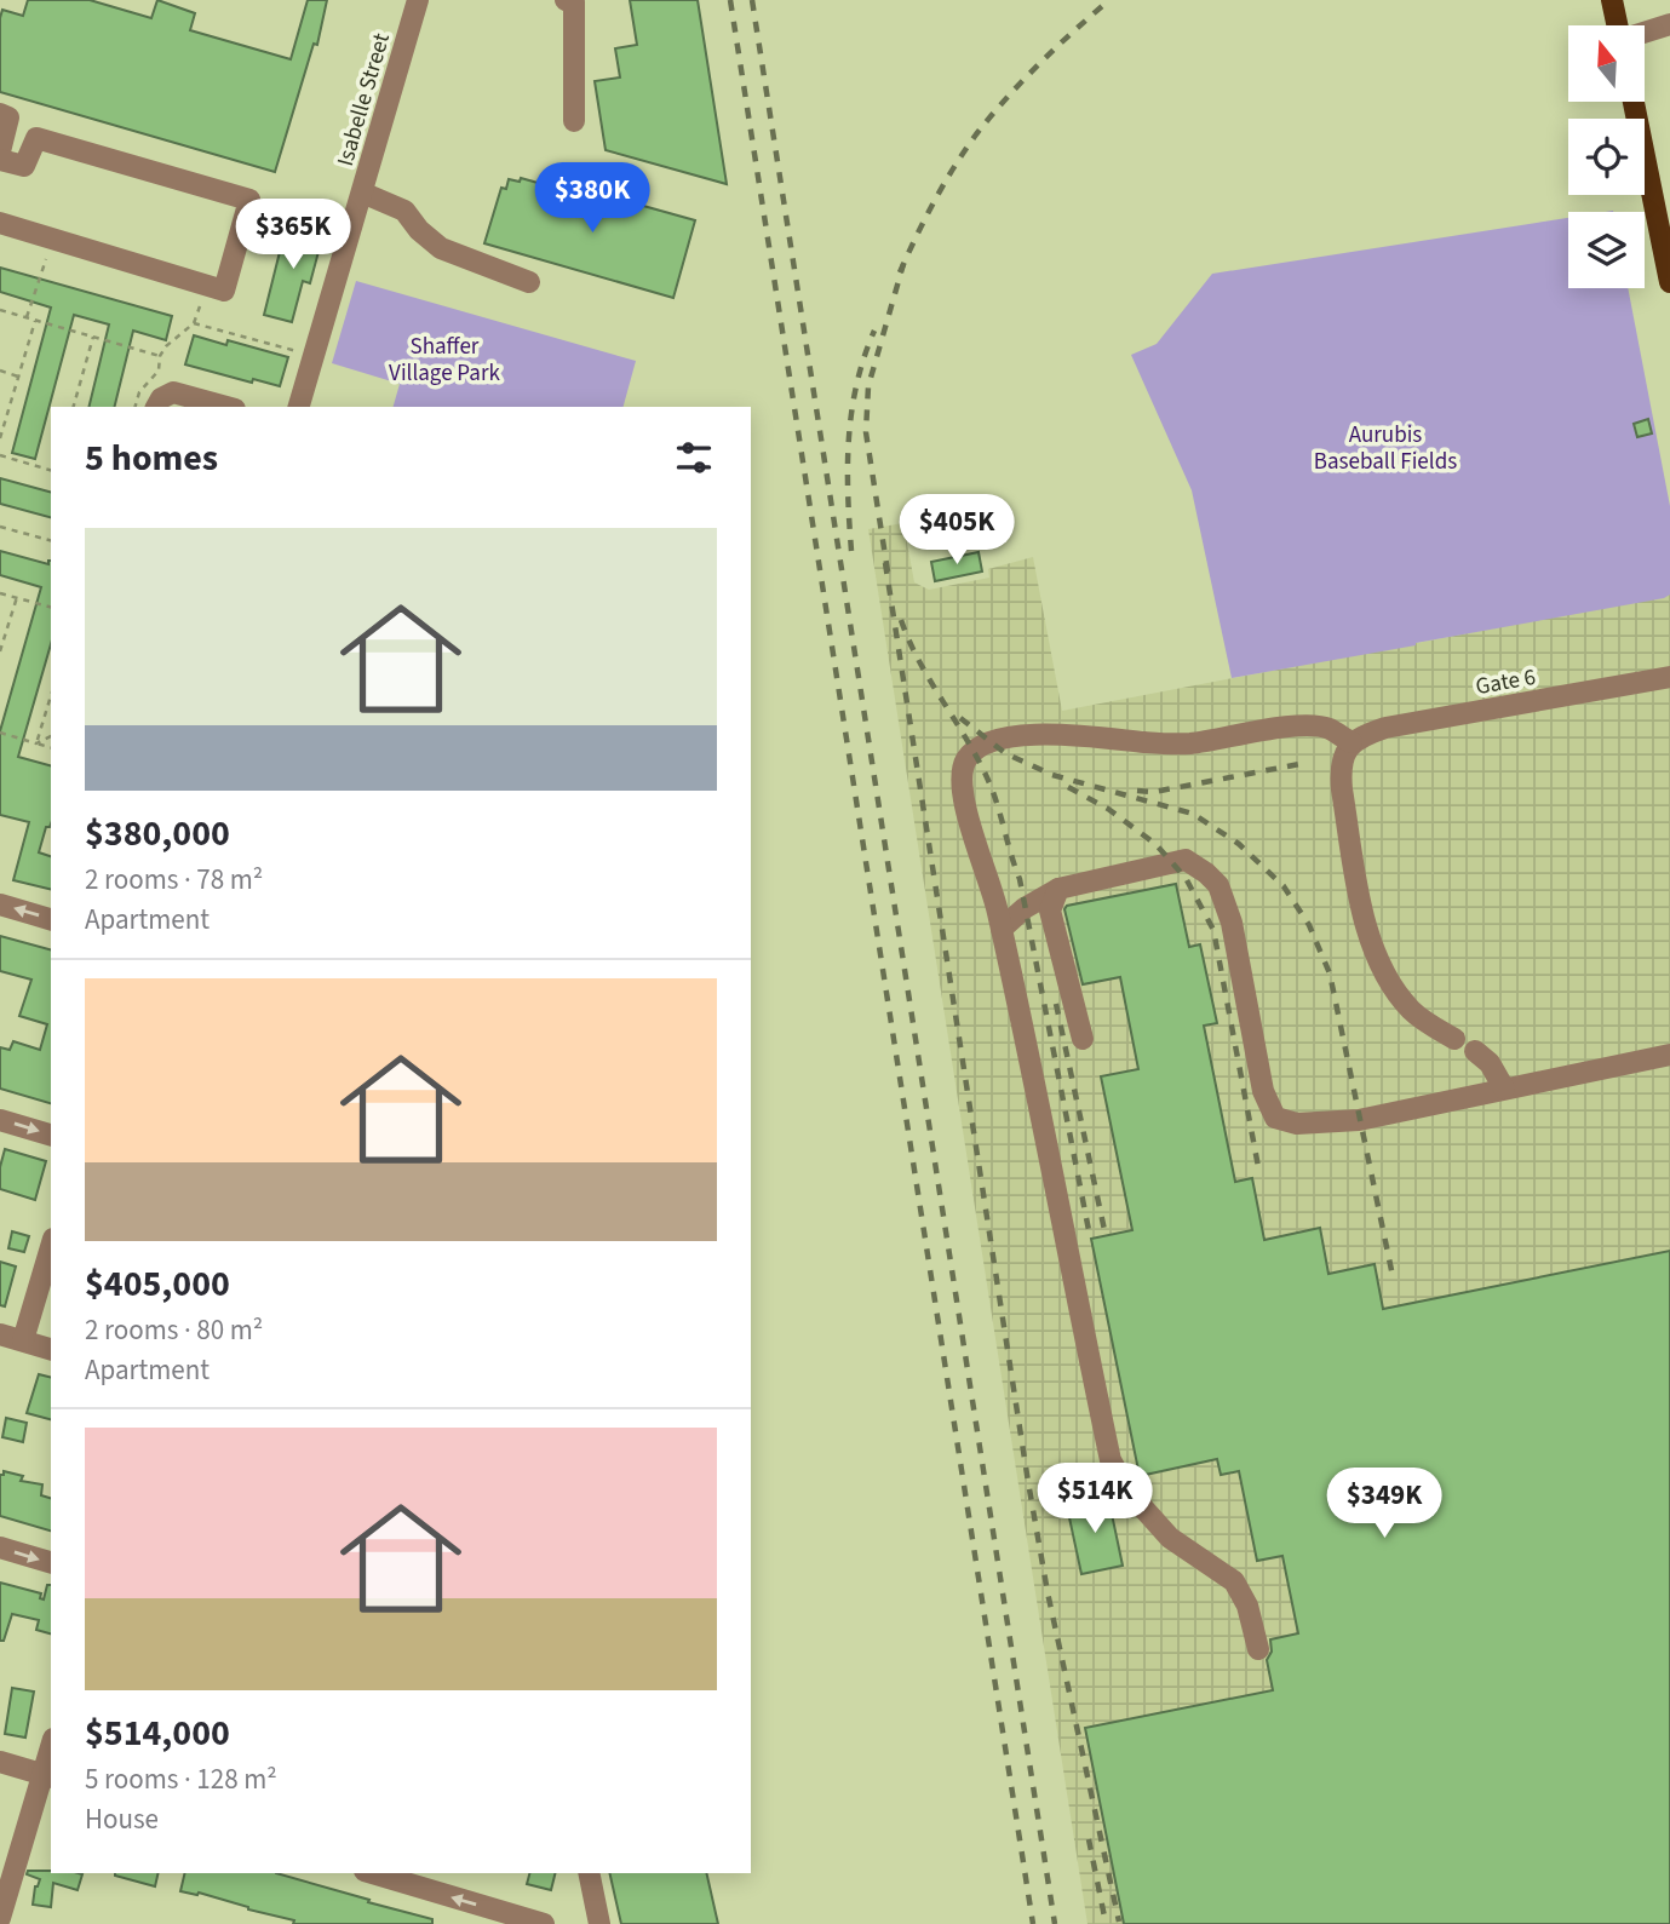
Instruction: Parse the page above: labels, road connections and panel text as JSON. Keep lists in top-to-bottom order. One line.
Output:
{"streets":{"street":["Isabelle Street","Gate 6"]},"parks":["Shaffer Village Park","Aurubis Baseball Fields"],"north":"top","page":{"price":["$380K","$365K","$405K","$514K","$349K"],"heading":"5 homes","list":[{"name":"$380,000","note":"2 rooms · 78 m² · Apartment"},{"name":"$405,000","note":"2 rooms · 80 m² · Apartment"},{"name":"$514,000","note":"5 rooms · 128 m² · House"}]}}
